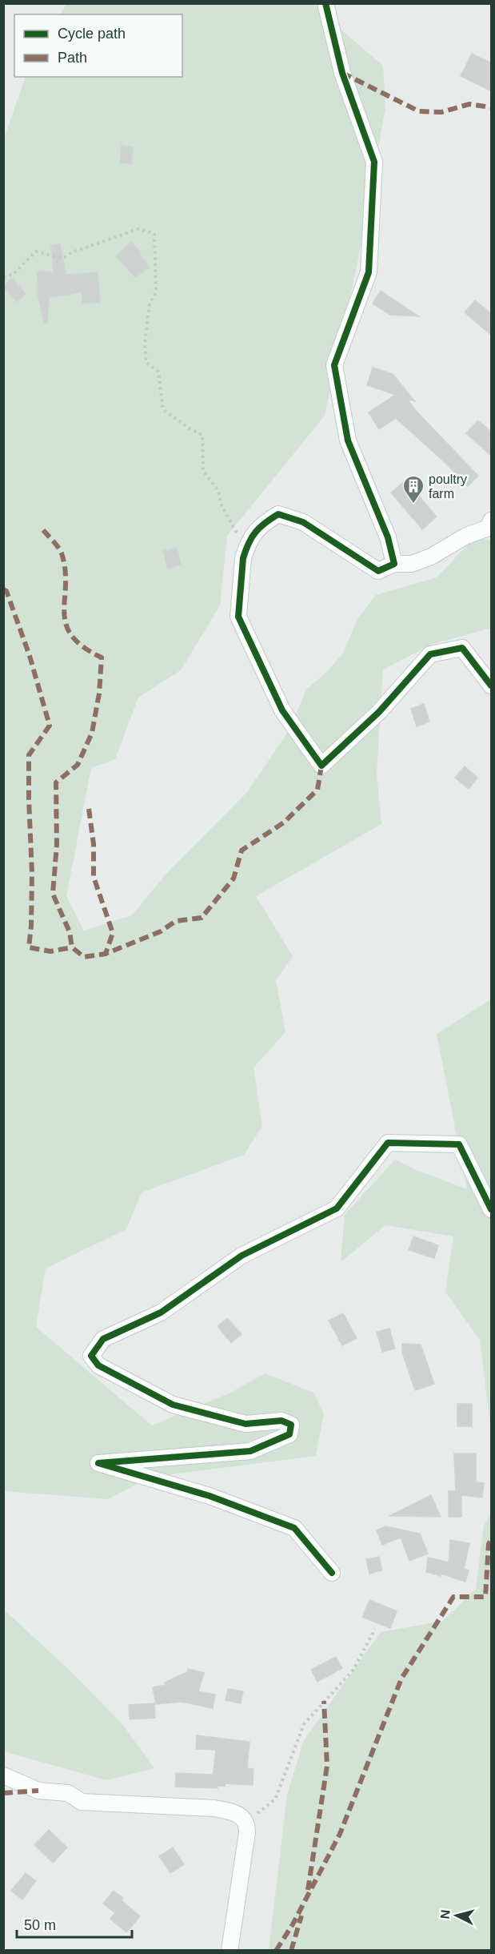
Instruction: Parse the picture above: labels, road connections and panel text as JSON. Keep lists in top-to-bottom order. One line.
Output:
{"places":{"building":["poultry farm"]},"legend":["Cycle path","Path"],"scale_bar":"50 m","north":"left"}
